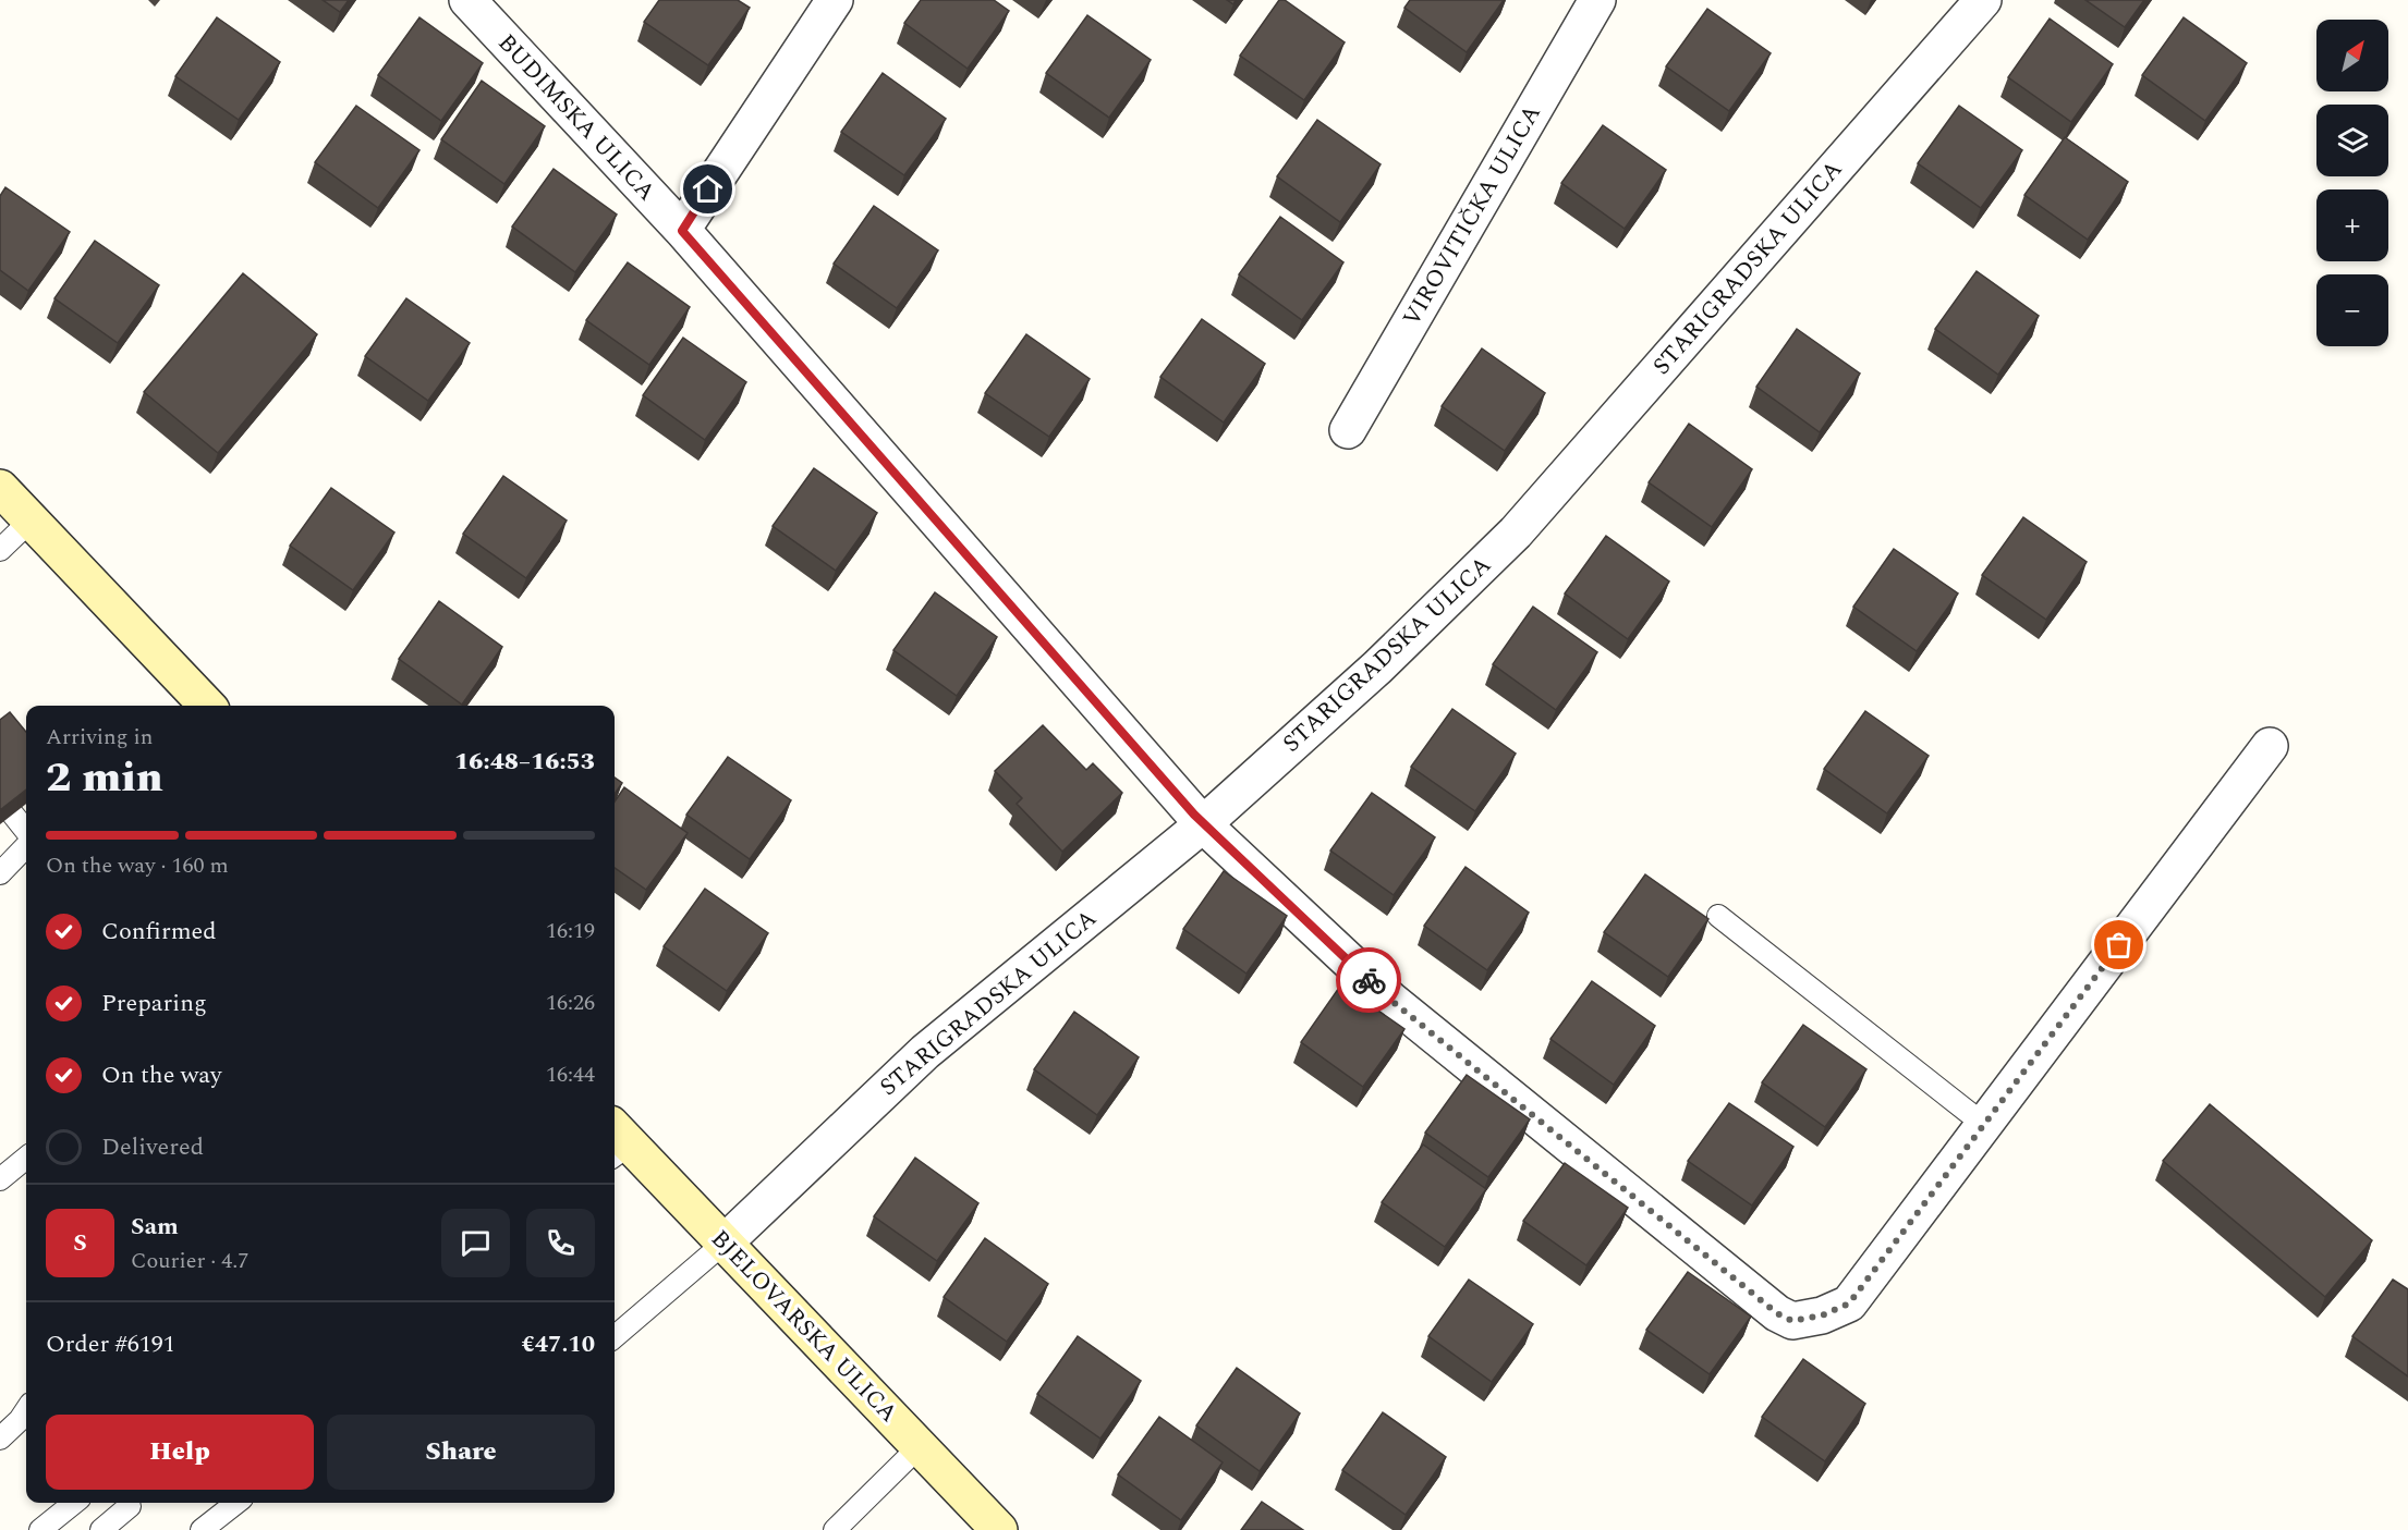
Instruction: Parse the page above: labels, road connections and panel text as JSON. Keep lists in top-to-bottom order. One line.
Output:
{"streets":{"main road":["BJELOVARSKA ULICA"],"street":["BUDIMSKA ULICA","VIROVITIČKA ULICA","STARIGRADSKA ULICA"]},"crossings":[["BUDIMSKA ULICA","STARIGRADSKA ULICA"],["STARIGRADSKA ULICA","BJELOVARSKA ULICA"]],"north":"top right","page":{"map_buttons":["+","−"],"heading":["2 min","Arriving in","16:48–16:53"],"panel":["Sam","Courier · 4.7","Order #6191","€47.10"],"bar":"On the way · 160 m","list":[["Confirmed","16:19"],["Preparing","16:26"],["On the way","16:44"],"Delivered"],"round":"S","buttons":["Help","Share"]}}
